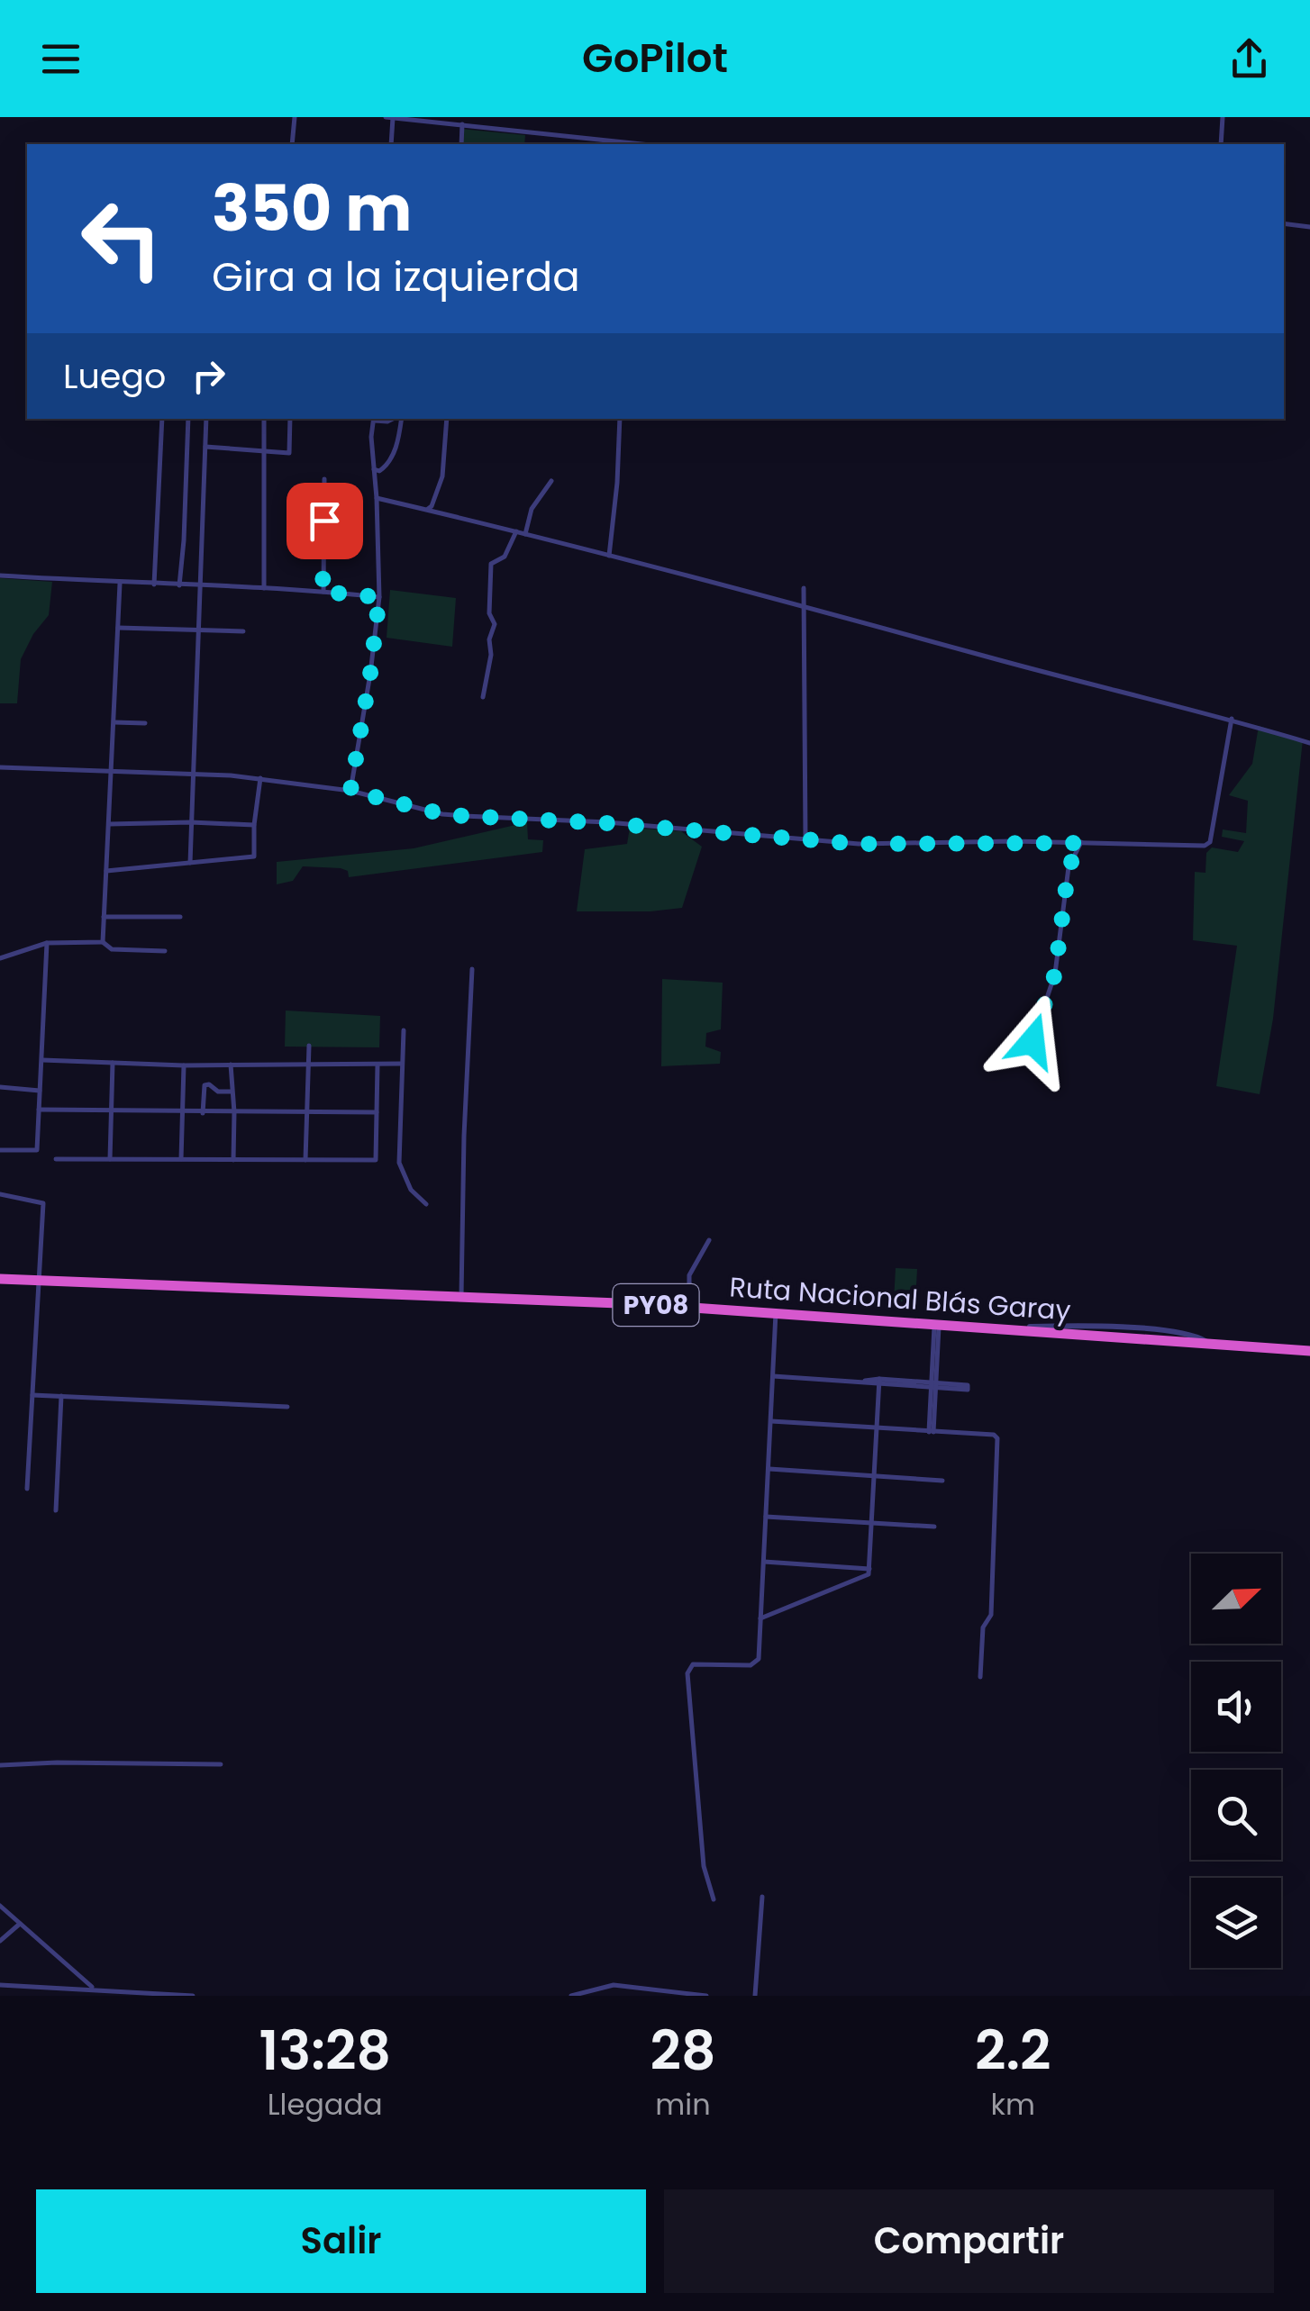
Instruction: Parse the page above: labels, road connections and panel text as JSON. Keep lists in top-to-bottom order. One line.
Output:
{"streets":{"highway":["Ruta Nacional Blás Garay","PY08"]},"north":"top right","page":{"header":"GoPilot","turn":["350 m","Gira a la izquierda"],"then":"Luego","eta":["13:28","Llegada","28","min","2.2","km"],"buttons":["Salir","Compartir"]}}
